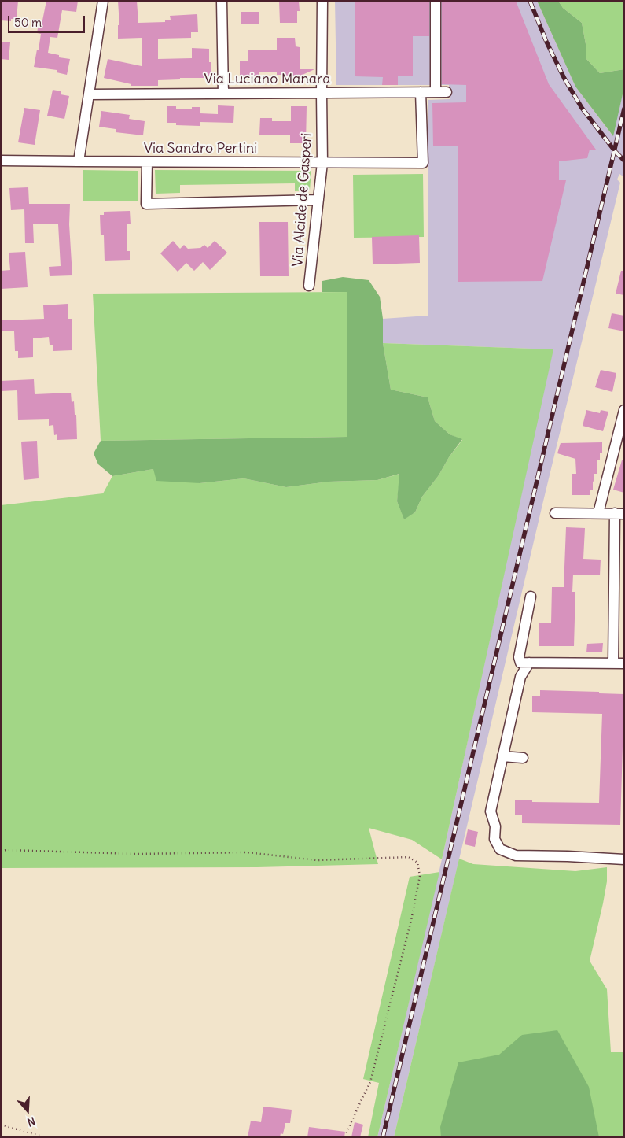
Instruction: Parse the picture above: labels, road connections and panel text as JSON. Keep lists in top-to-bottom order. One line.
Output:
{"streets":{"street":["Via Luciano Manara","Via Sandro Pertini","Via Alcide de Gasperi"]},"crossings":[["Via Luciano Manara","Via Sandro Pertini"],["Via Luciano Manara","Via Alcide de Gasperi"],["Via Sandro Pertini","Via Alcide de Gasperi"]],"scale_bar":"50 m","north":"bottom"}
